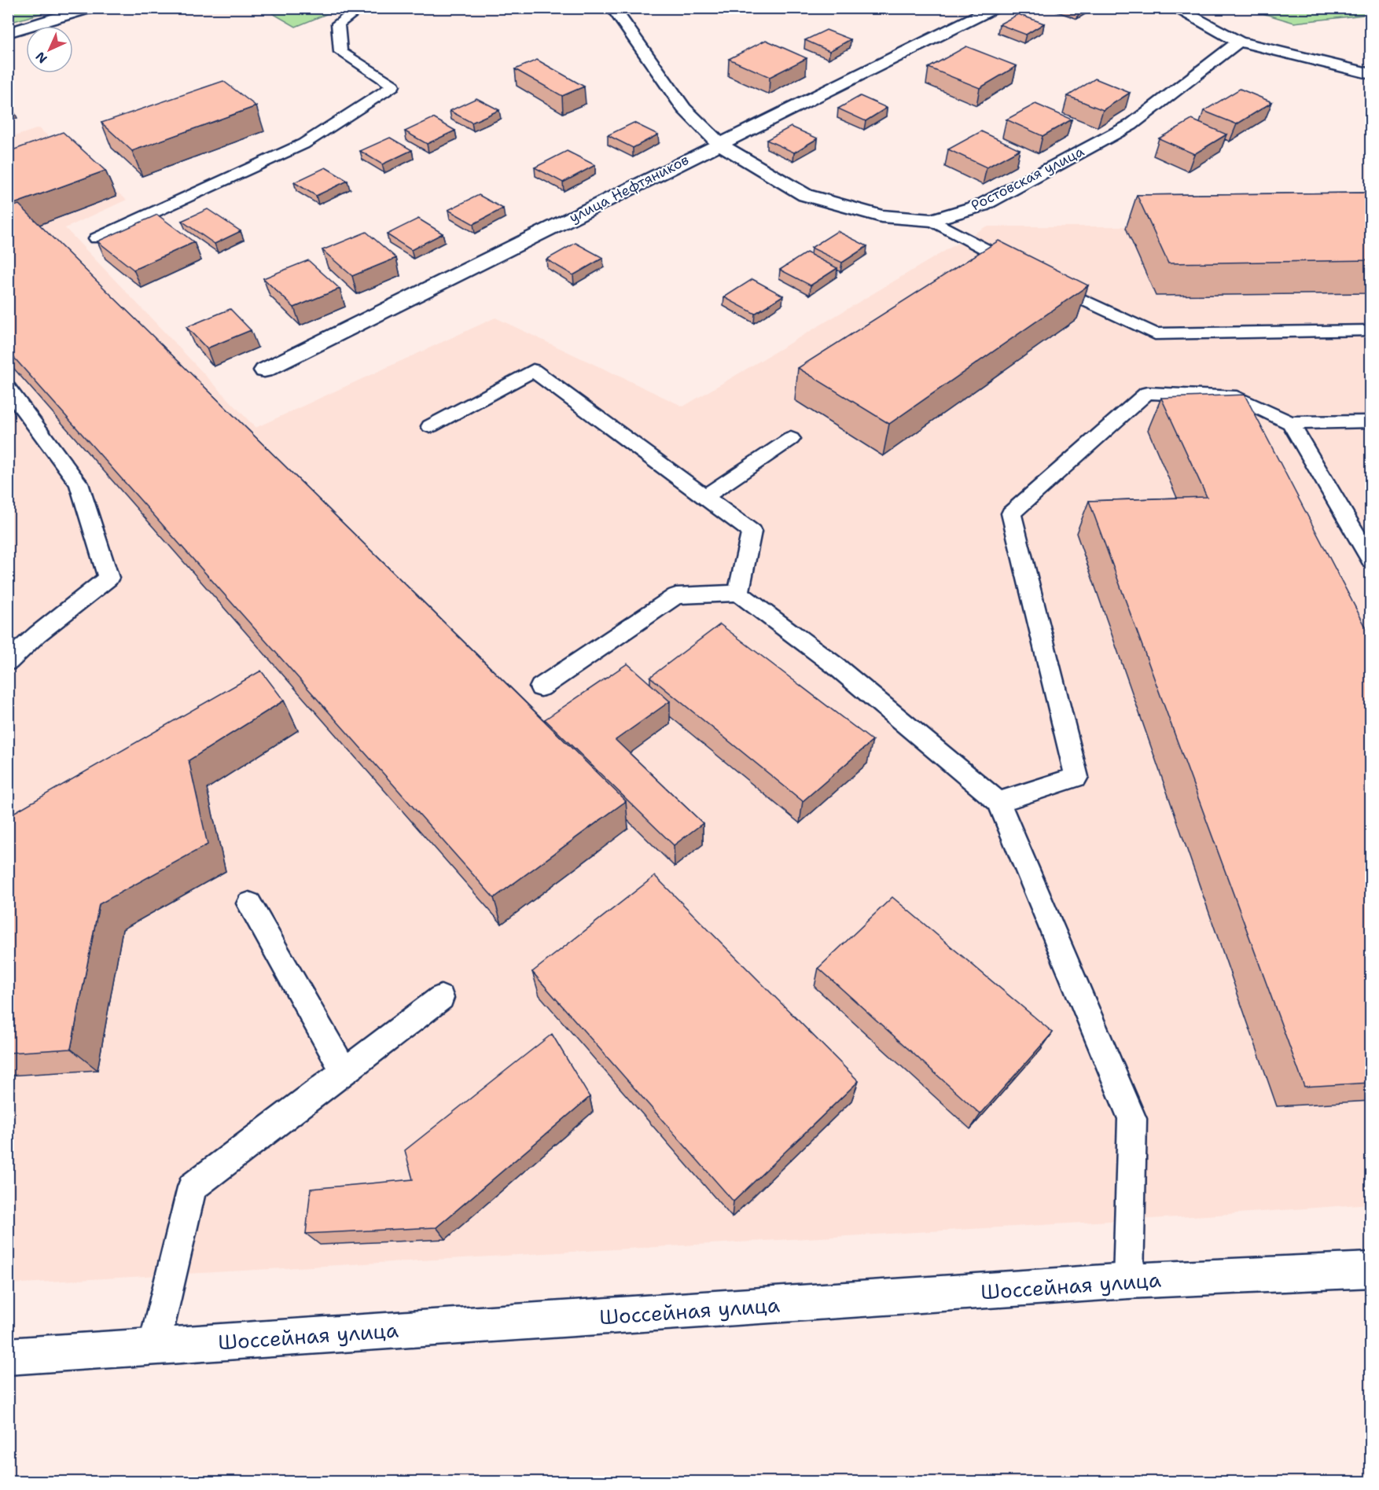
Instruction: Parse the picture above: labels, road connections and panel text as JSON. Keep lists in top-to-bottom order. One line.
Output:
{"streets":{"street":["Ростовская улица","улица Нефтяников","Шоссейная улица"]},"crossings":[["Ростовская улица","улица Нефтяников"]],"north":"bottom left"}
